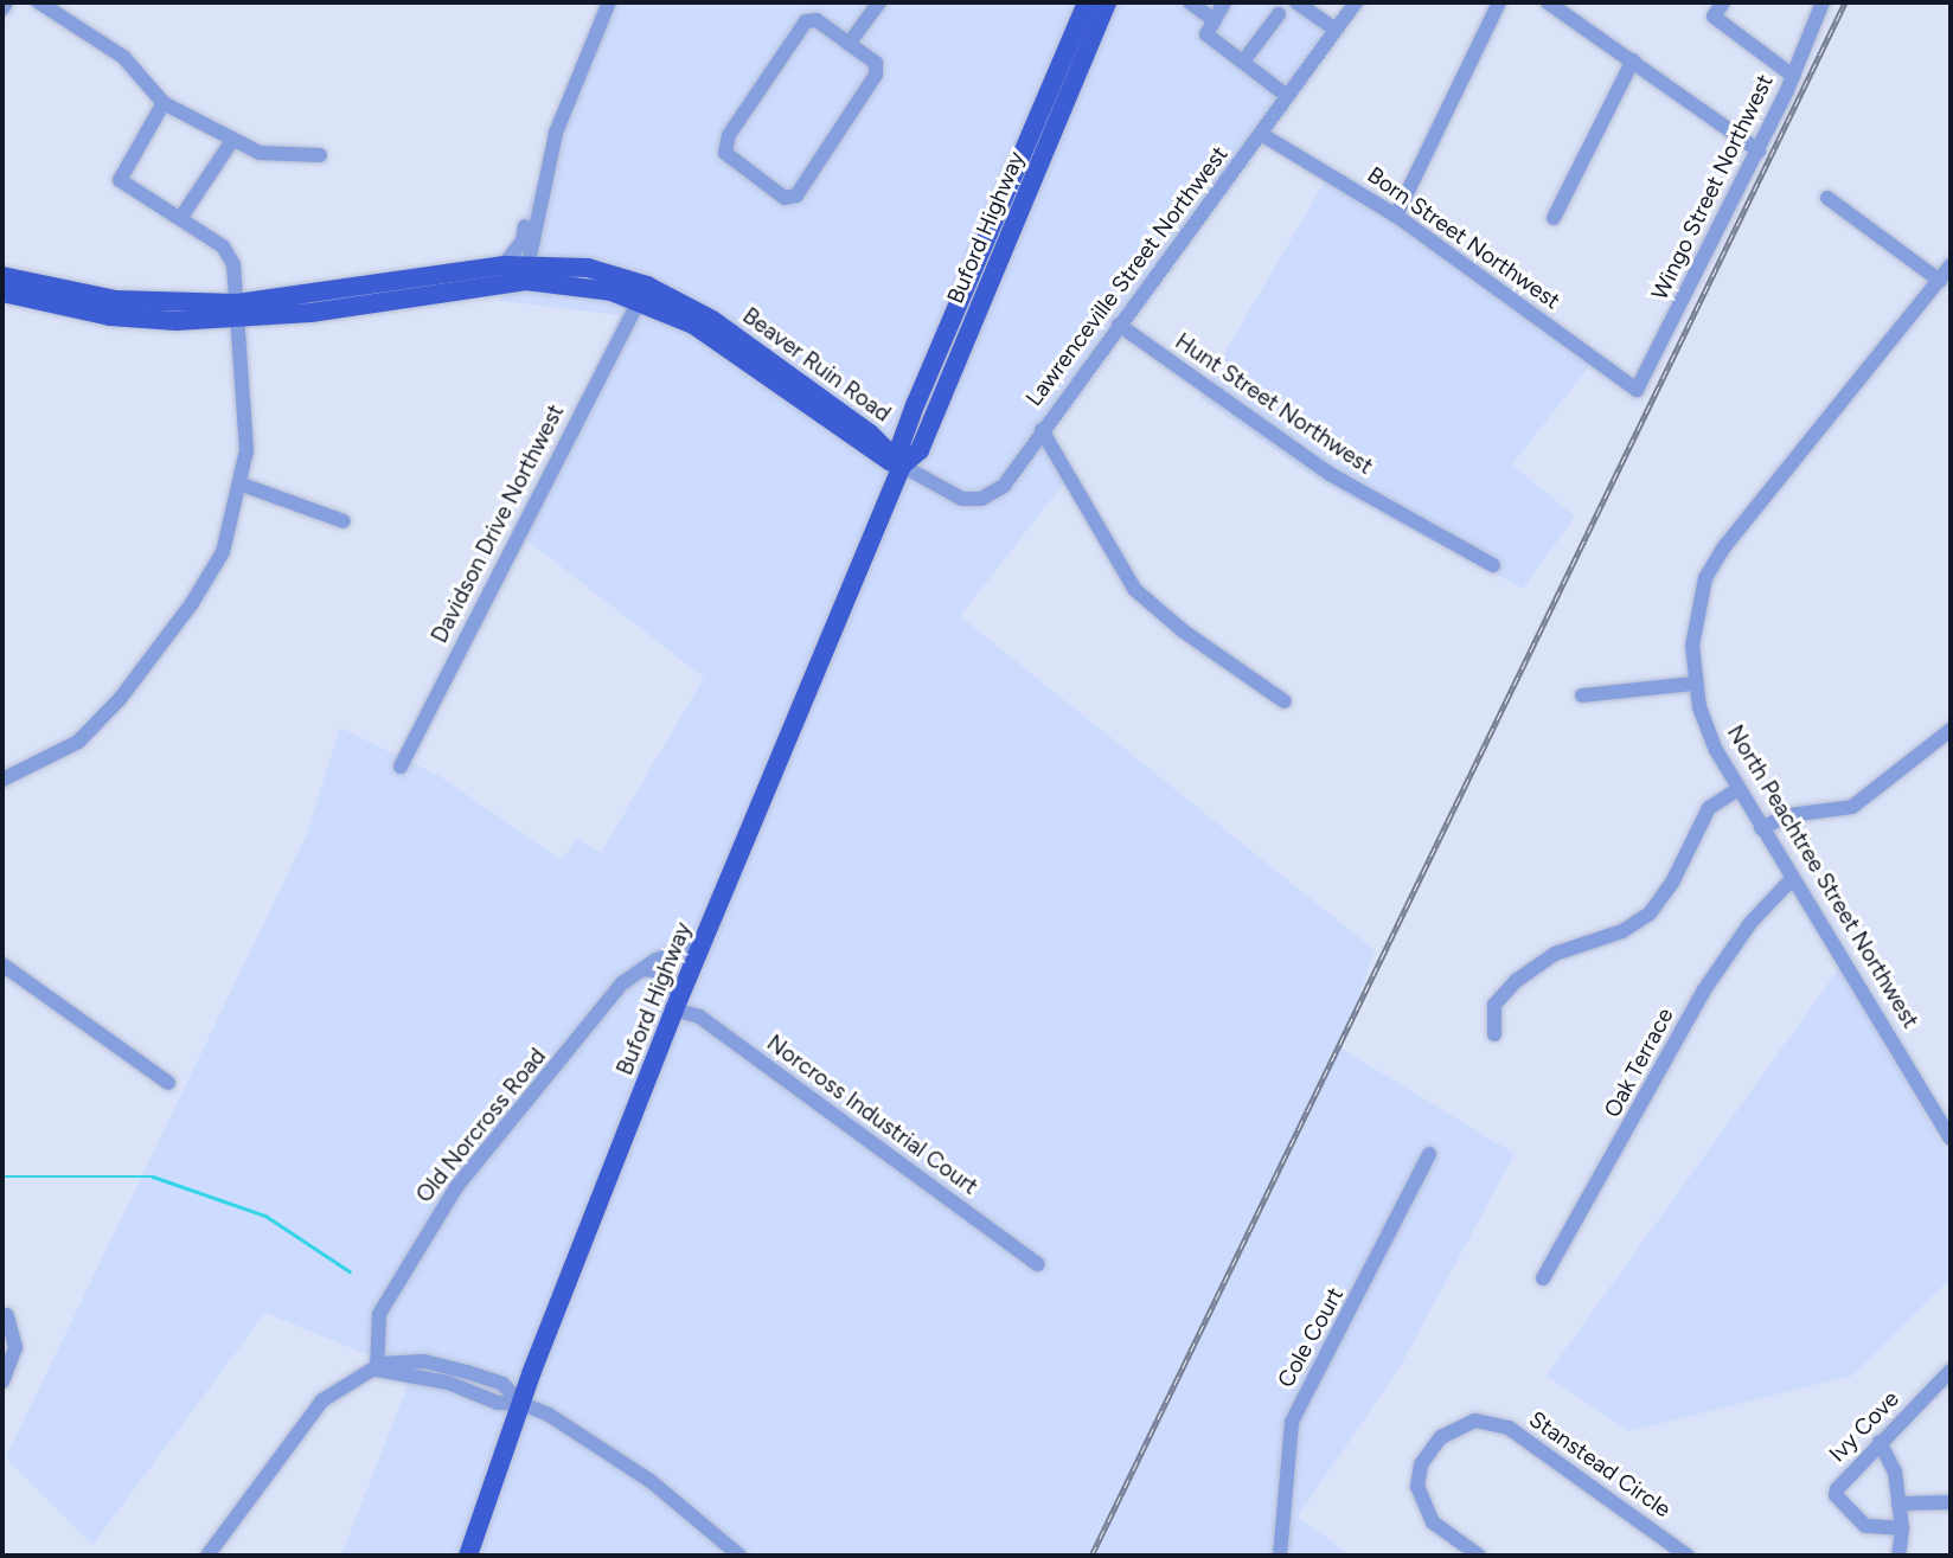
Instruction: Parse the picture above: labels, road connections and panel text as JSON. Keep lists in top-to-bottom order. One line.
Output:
{"streets":{"main road":["Buford Highway","Beaver Ruin Road"],"street":["Wingo Street Northwest","Born Street Northwest","Lawrenceville Street Northwest","Hunt Street Northwest","Davidson Drive Northwest","North Peachtree Street Northwest","Oak Terrace","Norcross Industrial Court","Old Norcross Road","Cole Court","Ivy Cove","Stanstead Circle"]},"crossings":[["Wingo Street Northwest","Born Street Northwest"],["Buford Highway","Lawrenceville Street Northwest"],["Buford Highway","Beaver Ruin Road"],["Buford Highway","Norcross Industrial Court"],["Buford Highway","Old Norcross Road"],["Born Street Northwest","Lawrenceville Street Northwest"],["Lawrenceville Street Northwest","Beaver Ruin Road"],["Lawrenceville Street Northwest","Hunt Street Northwest"],["Beaver Ruin Road","Davidson Drive Northwest"],["North Peachtree Street Northwest","Oak Terrace"]]}
